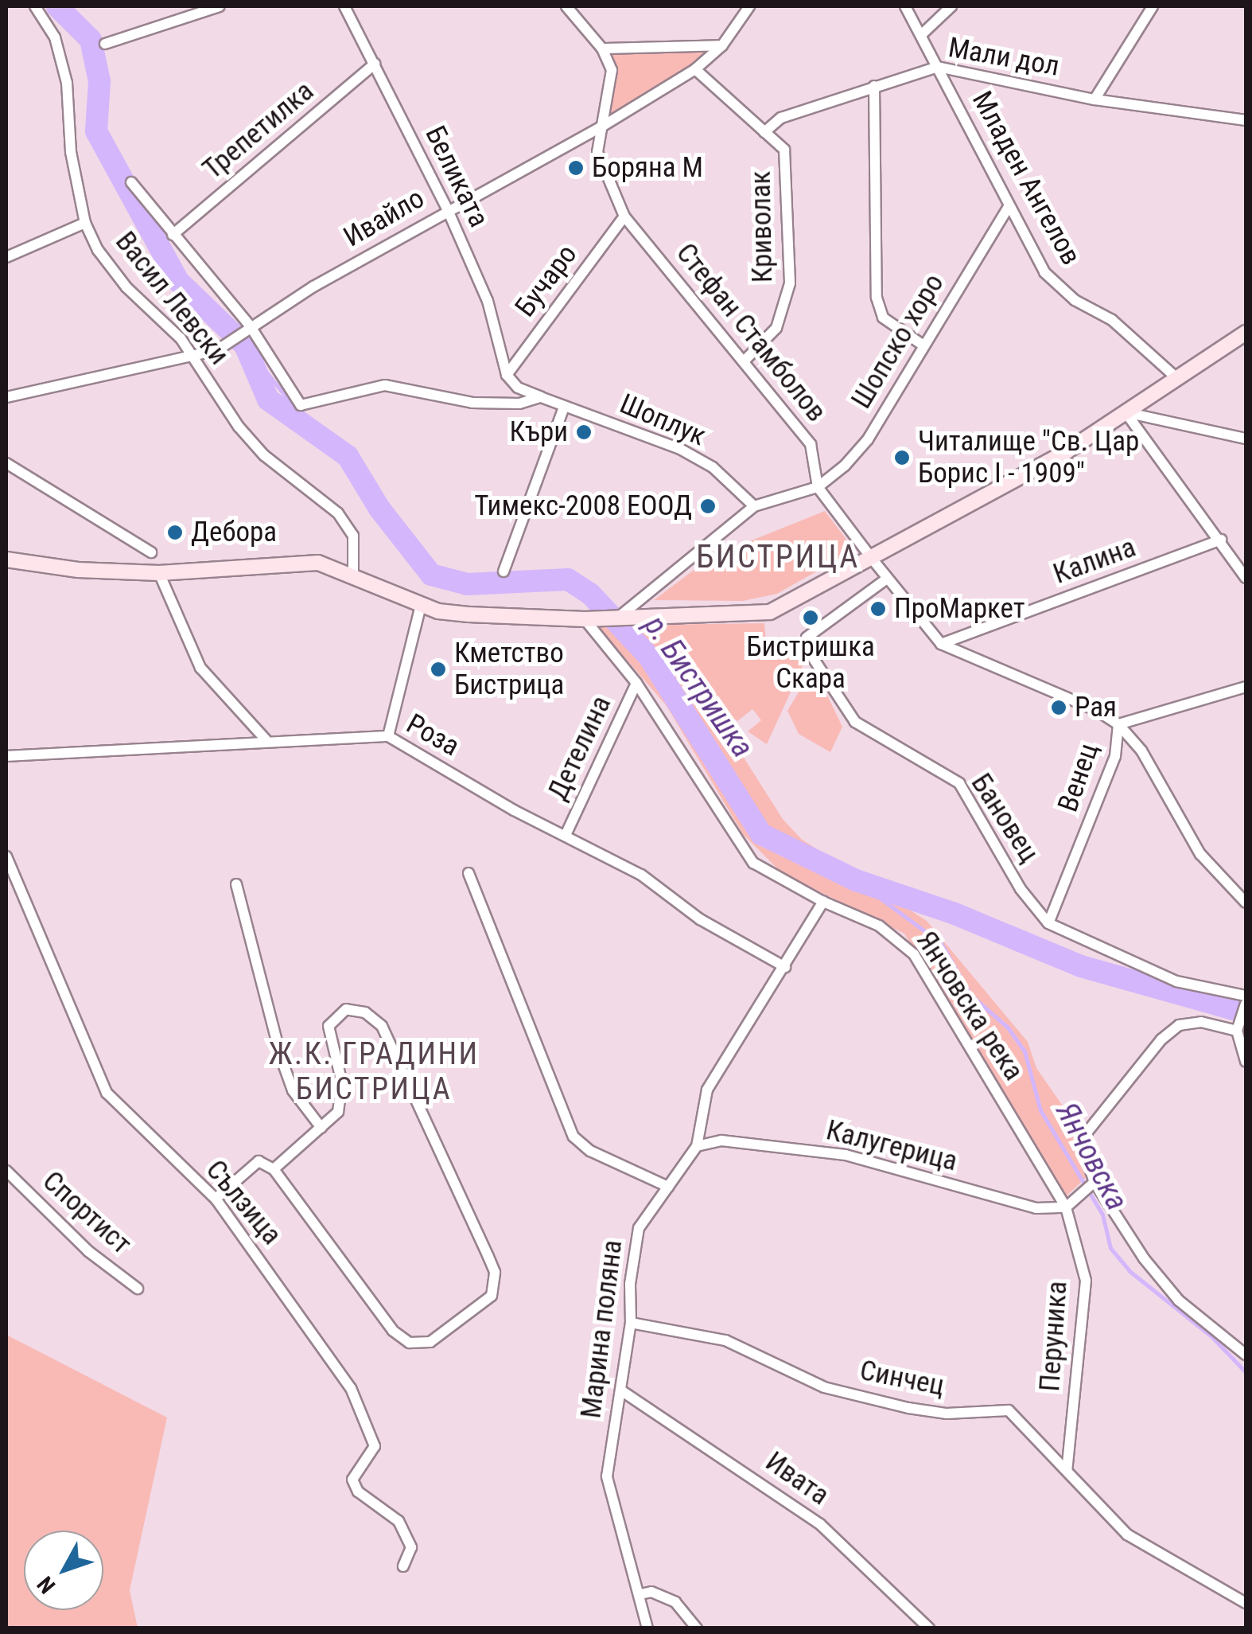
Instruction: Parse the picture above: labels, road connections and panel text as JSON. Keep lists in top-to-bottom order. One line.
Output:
{"streets":{"street":["Мали дол","Трепетилка","Беликата","Младен Ангелов","Ивайло","Криволак","Бучаро","Васил Левски","Стефан Стамболов","Шопско хоро","Шоплук","Калина","Роза","Детелина","Венец","Бановец","Янчовска река","Калугерица","Сълзица","Спортист","Марина поляна","Перуника","Синчец","Ивата"]},"crossings":[["Мали дол","Младен Ангелов"],["Мали дол","Криволак"],["Трепетилка","Беликата"],["Трепетилка","Васил Левски"],["Беликата","Ивайло"],["Беликата","Бучаро"],["Беликата","Шоплук"],["Младен Ангелов","Шопско хоро"],["Ивайло","Криволак"],["Ивайло","Васил Левски"],["Ивайло","Стефан Стамболов"],["Криволак","Стефан Стамболов"],["Бучаро","Стефан Стамболов"],["Бучаро","Шоплук"],["Васил Левски","Шоплук"],["Стефан Стамболов","Шопско хоро"],["Стефан Стамболов","Калина"],["Стефан Стамболов","Венец"],["Стефан Стамболов","Бановец"],["Шопско хоро","Шоплук"],["Роза","Детелина"],["Роза","Марина поляна"],["Детелина","Янчовска река"],["Венец","Бановец"],["Янчовска река","Калугерица"],["Янчовска река","Марина поляна"],["Янчовска река","Перуника"],["Калугерица","Марина поляна"],["Калугерица","Перуника"],["Марина поляна","Синчец"],["Марина поляна","Ивата"],["Перуника","Синчец"]],"districts":["БИСТРИЦА","Ж.К. ГРАДИНИ БИСТРИЦА"],"water":["р. Бистришка","Янчовска"],"places":["Боряна М","Къри","Читалище \"Св. Цар Борис I - 1909\"","Тимекс-2008 ЕООД","Дебора","ПроМаркет","Бистришка Скара","Кметство Бистрица","Рая"],"north":"bottom left"}
